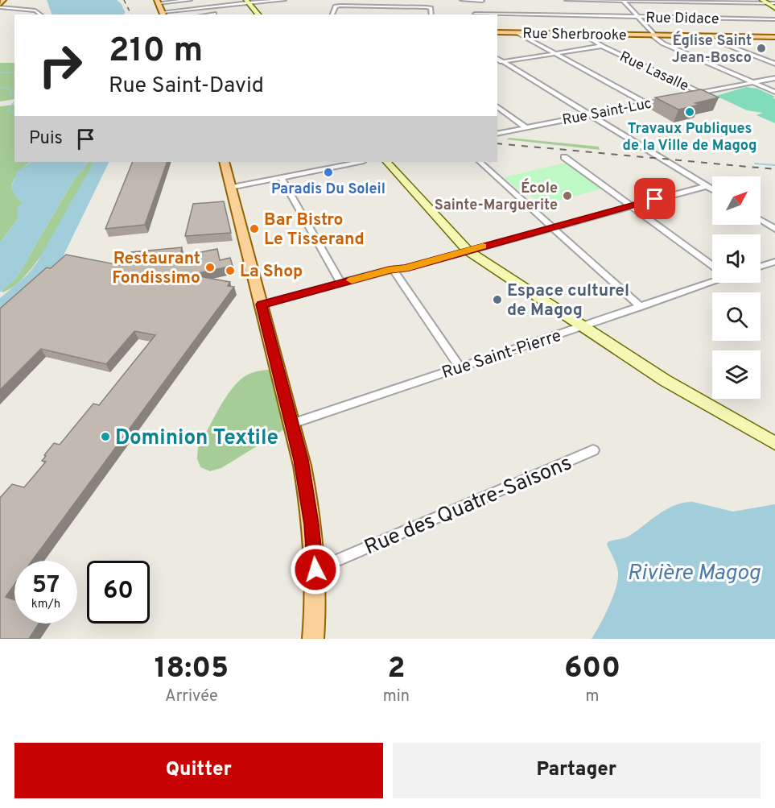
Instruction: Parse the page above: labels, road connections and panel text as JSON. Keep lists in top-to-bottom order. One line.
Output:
{"streets":{"main road":["Rue Sherbrooke"],"street":["Rue Didace","Rue Lasalle","Rue Saint-Luc","Rue Saint-Pierre","Rue des Quatre-Saisons"]},"crossings":[["Rue Sherbrooke","Rue Lasalle"]],"water":["Rivière Magog"],"places":["Église Saint Jean-Bosco","Travaux Publiques de la Ville de Magog","Paradis Du Soleil","École Sainte-Marguerite","Bar Bistro Le Tisserand","Restaurant Fondissimo","La Shop","Espace culturel de Magog","Dominion Textile"],"north":"top right","page":{"turn":["210 m","Rue Saint-David"],"then":"Puis","speed":"57 km/h","limit":"60","eta":["18:05","Arrivée","2","min","600","m"],"buttons":["Quitter","Partager"]}}
